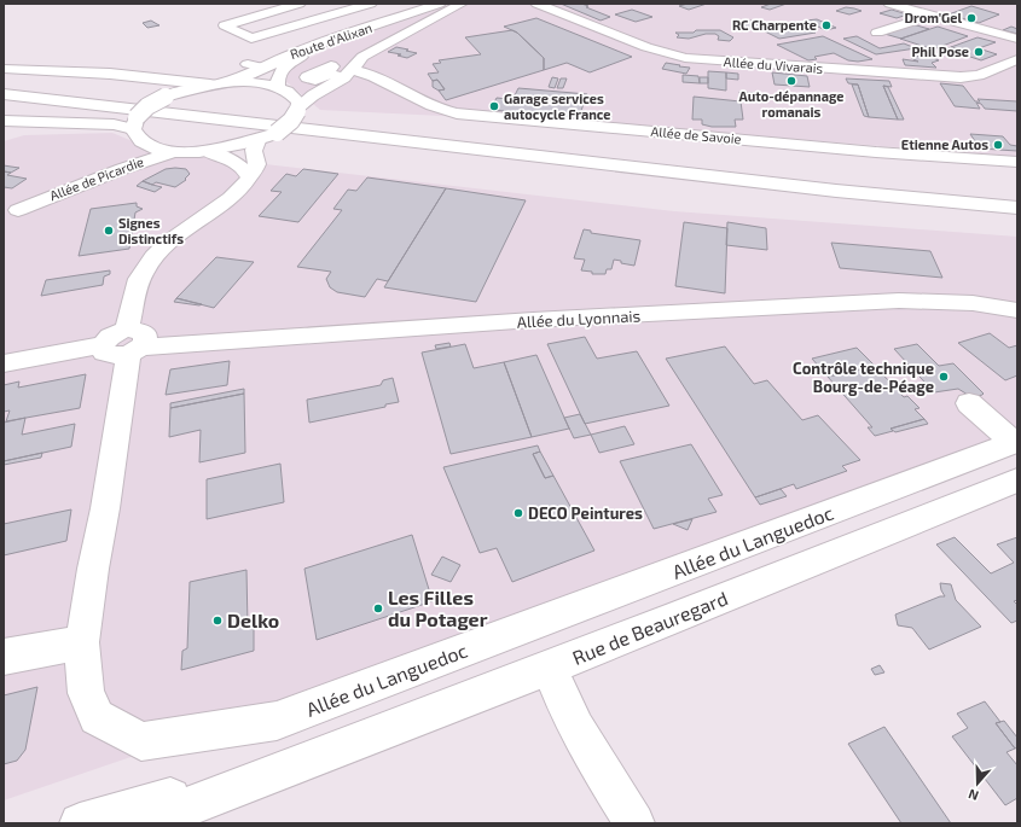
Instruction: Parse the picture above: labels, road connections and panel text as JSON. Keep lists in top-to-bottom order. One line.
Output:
{"streets":{"main road":["Route d'Alixan","Allée du Vivarais","Allée de Savoie","Allée de Picardie","Allée du Lyonnais","Allée du Languedoc","Rue de Beauregard"]},"crossings":[["Route d'Alixan","Allée de Picardie"],["Allée du Lyonnais","Allée du Languedoc"]],"places":["Drom'Gel","RC Charpente","Phil Pose","Auto-dépannage romanais","Garage services autocycle France","Etienne Autos","Signes Distinctifs","Contrôle technique Bourg-de-Péage","DECO Peintures","Les Filles du Potager","Delko"],"north":"bottom"}
